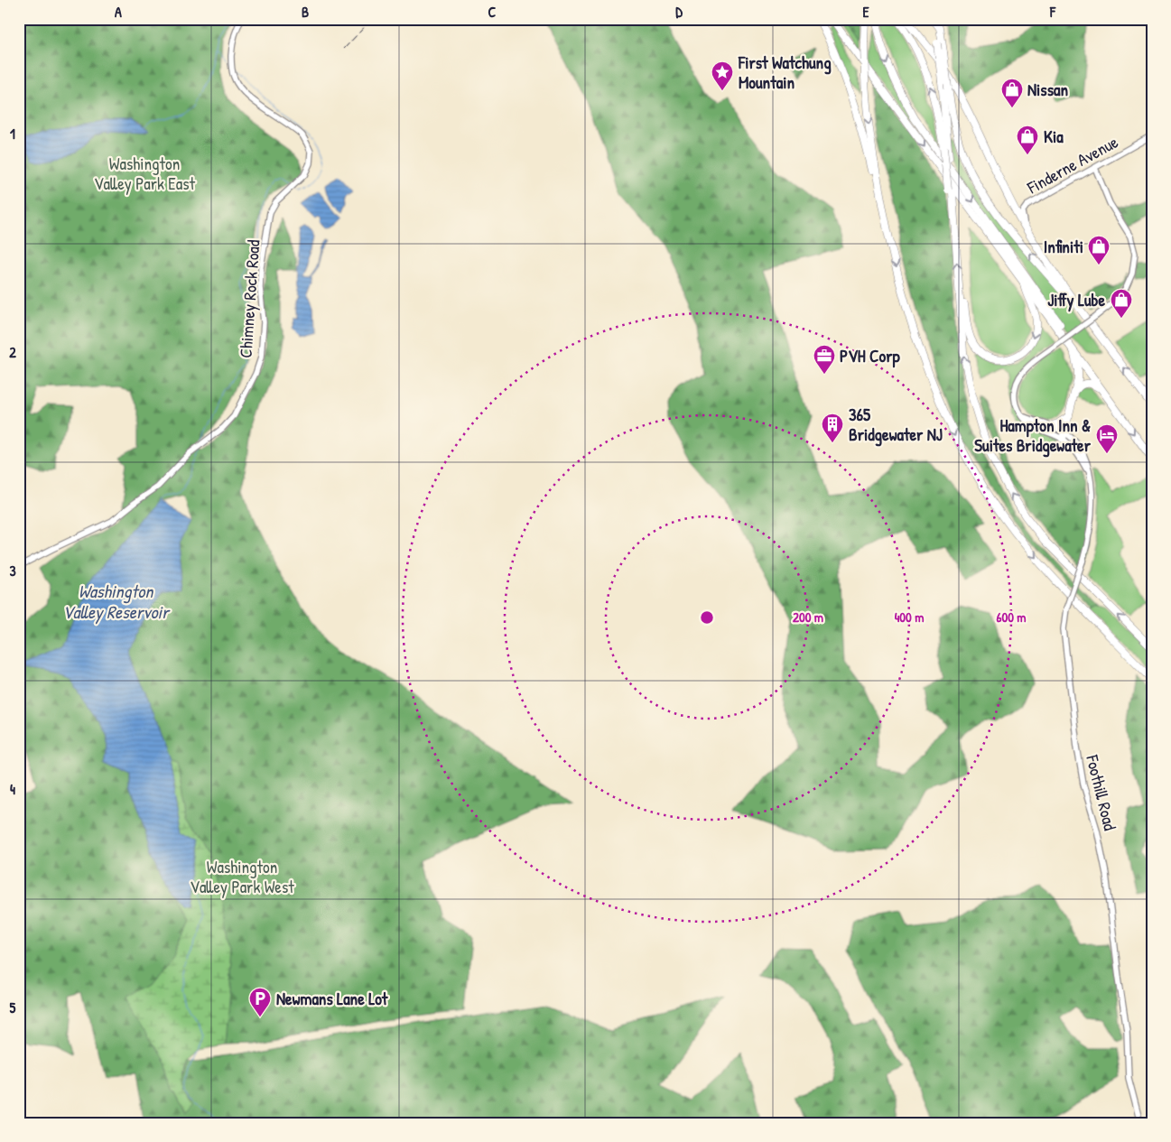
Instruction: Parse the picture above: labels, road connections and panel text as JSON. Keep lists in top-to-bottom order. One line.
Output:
{"streets":{"street":["Finderne Avenue","Chimney Rock Road","Foothill Road"]},"water":["Washington Valley Reservoir"],"parks":["Washington Valley Park East","Washington Valley Park West"],"places":{"place":["First Watchung Mountain"],"shop":["Nissan","Kia","Infiniti","Jiffy Lube"],"office":["PVH Corp"],"building":["365 Bridgewater NJ"],"hotel":["Hampton Inn & Suites Bridgewater"],"parking":["Newmans Lane Lot"]},"grid":{"columns":["A","B","C","D","E","F"],"rows":["1","2","3","4","5"]},"rings":["200 m","400 m","600 m"]}
